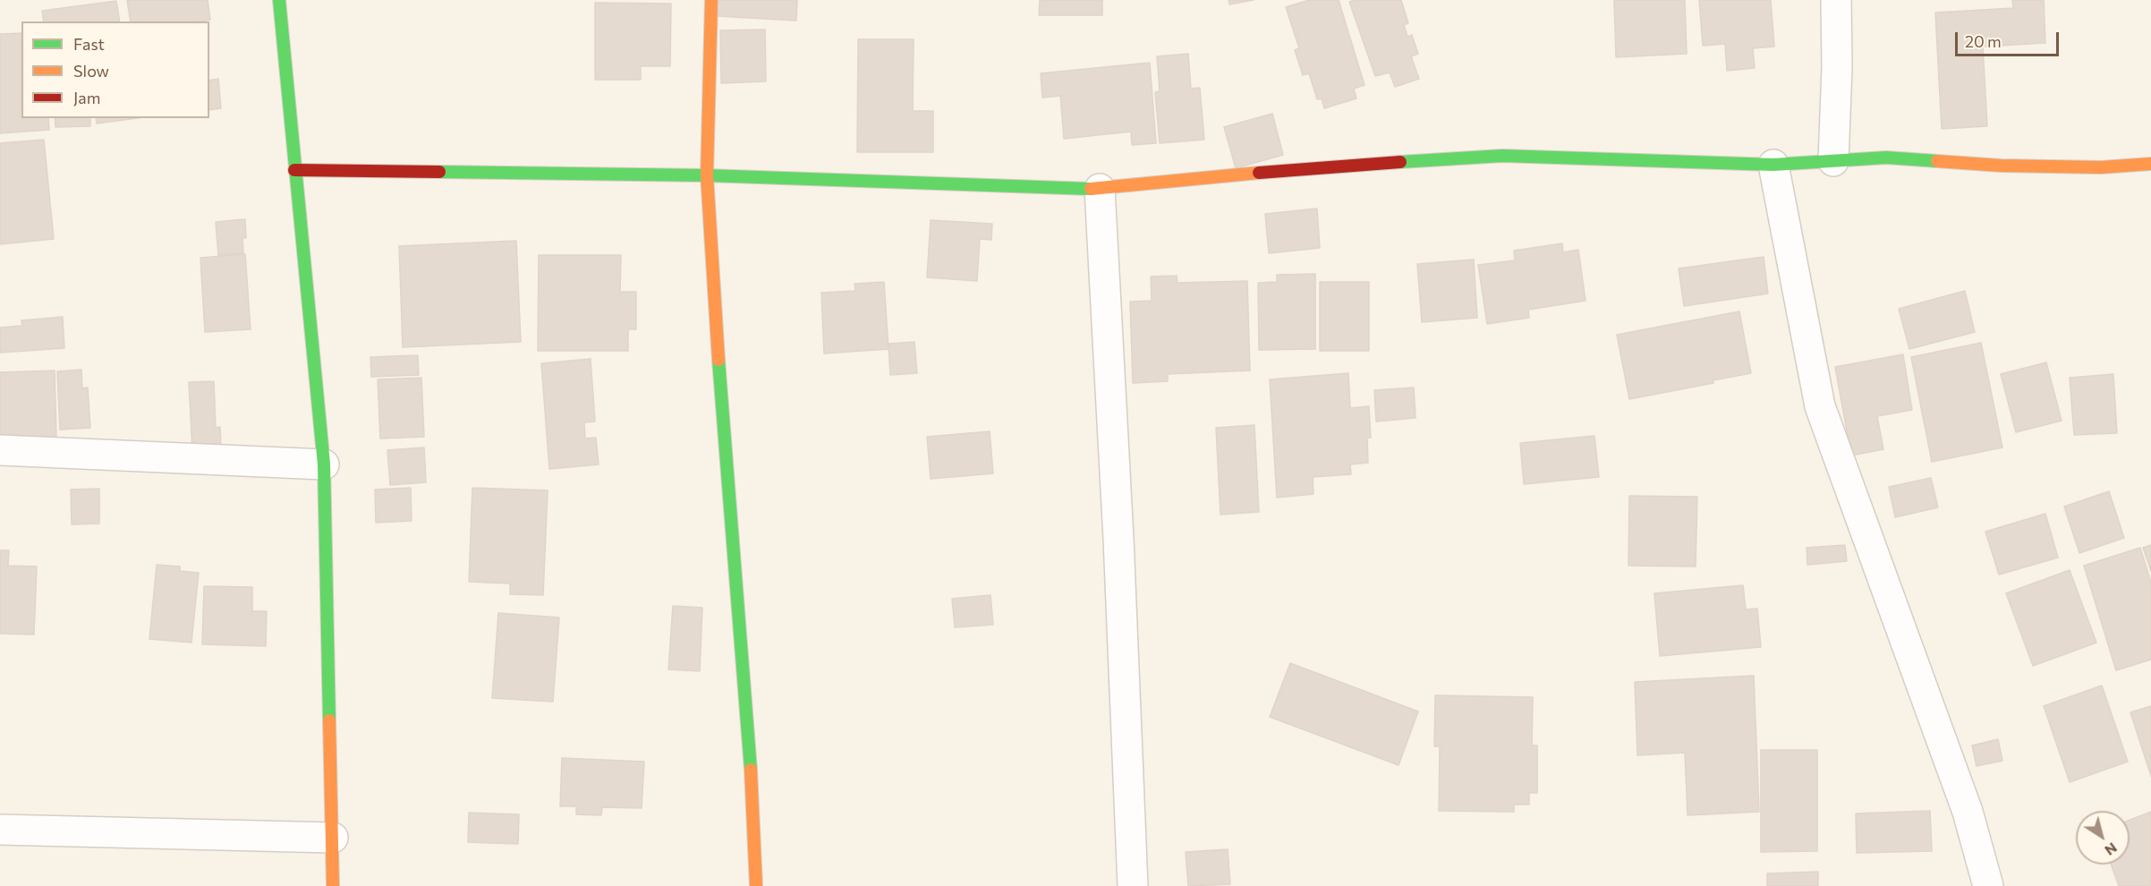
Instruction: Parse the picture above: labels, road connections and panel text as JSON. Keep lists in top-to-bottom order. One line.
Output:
{"legend":["Fast","Slow","Jam"],"scale_bar":"20 m","north":"bottom right"}
